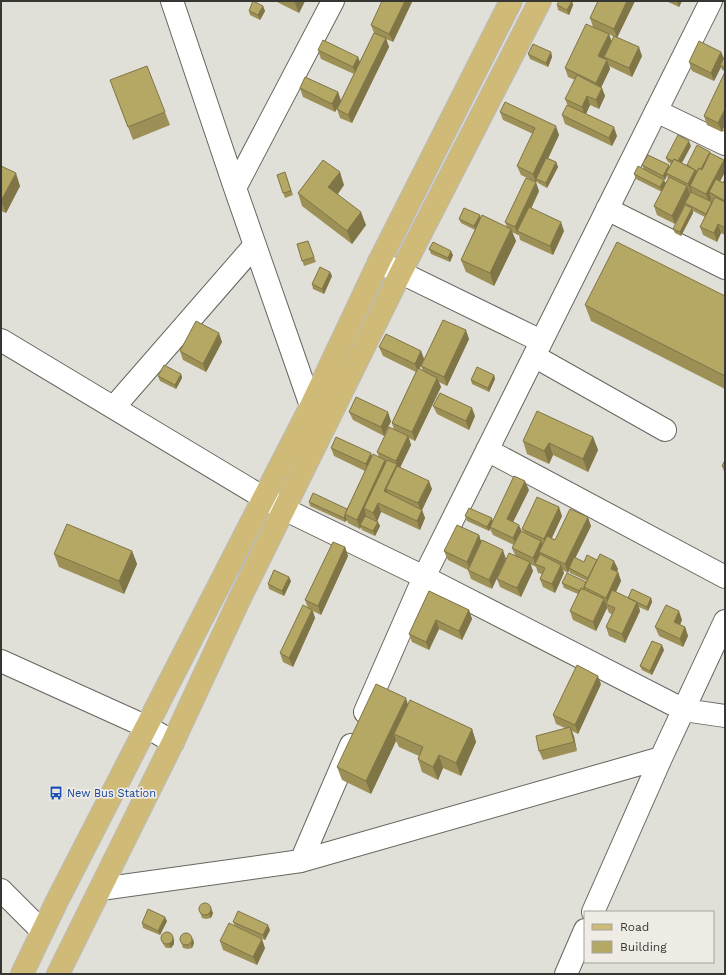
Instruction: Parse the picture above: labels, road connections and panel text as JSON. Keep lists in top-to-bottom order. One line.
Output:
{"places":{"bus stop":["New Bus Station"]},"legend":["Road","Building"]}
